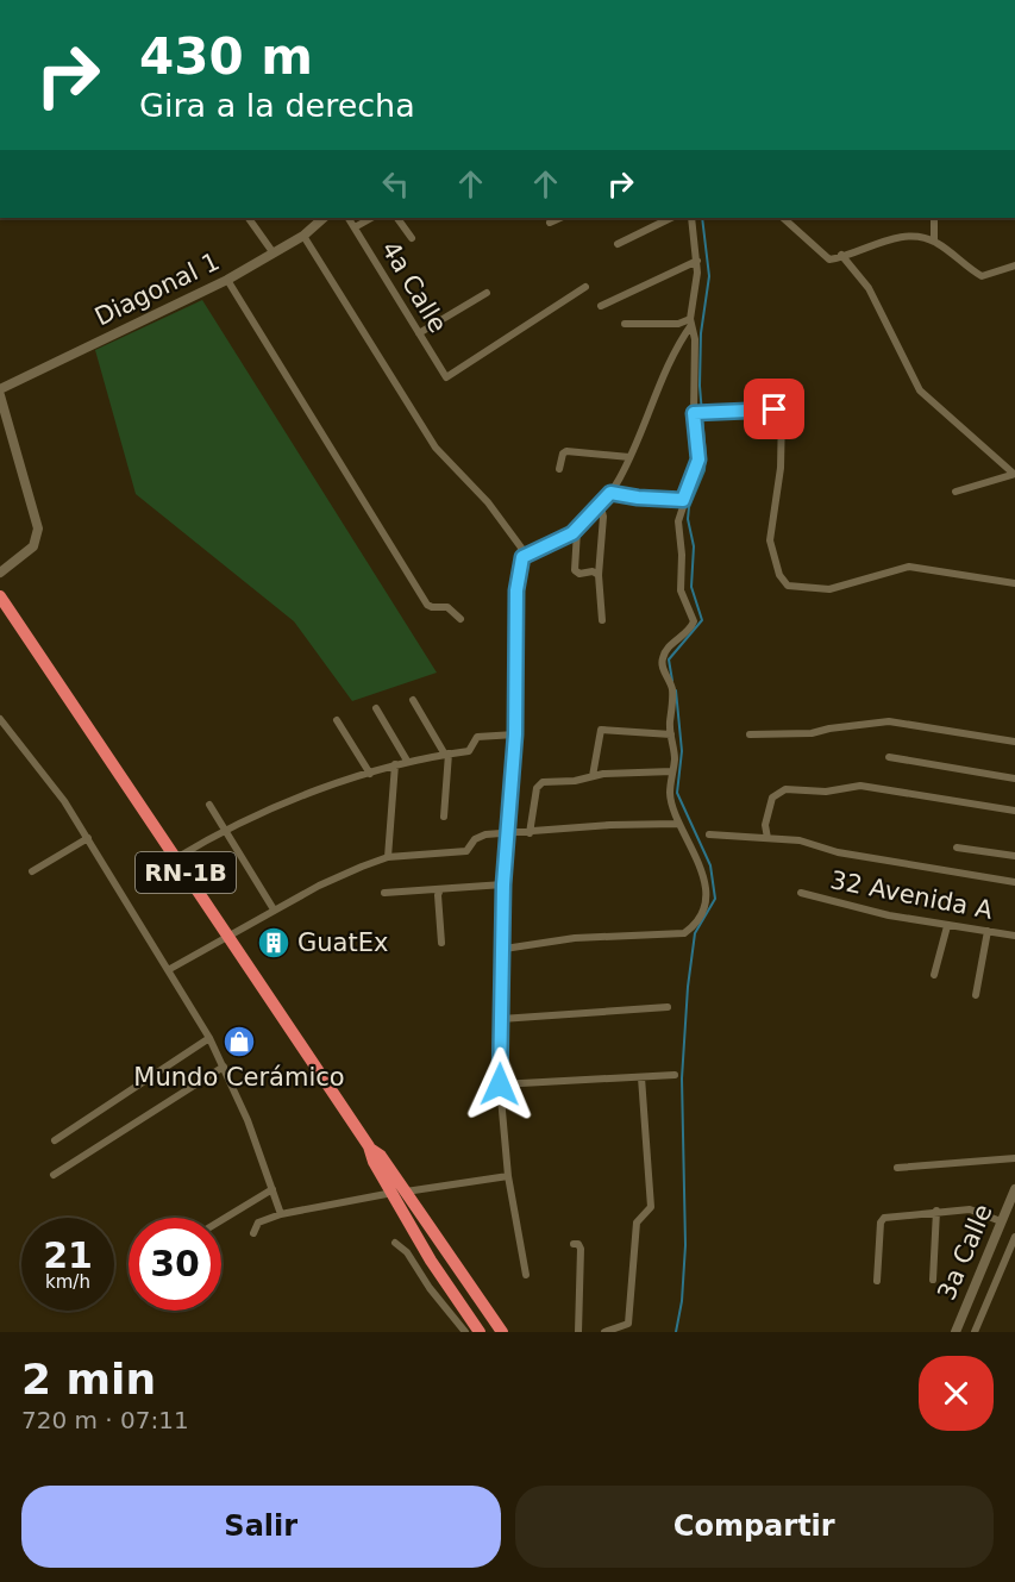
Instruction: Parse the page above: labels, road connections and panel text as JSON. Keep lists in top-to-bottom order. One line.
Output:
{"streets":{"highway":["RN-1B"],"street":["4a Calle","Diagonal 1","32 Avenida A","3a Calle"]},"places":{"building":["GuatEx"],"shop":["Mundo Cerámico"]},"page":{"turn":["430 m","Gira a la derecha"],"speed":"21 km/h","limit":"30","heading":["2 min","720 m · 07:11"],"buttons":["Salir","Compartir"]}}
